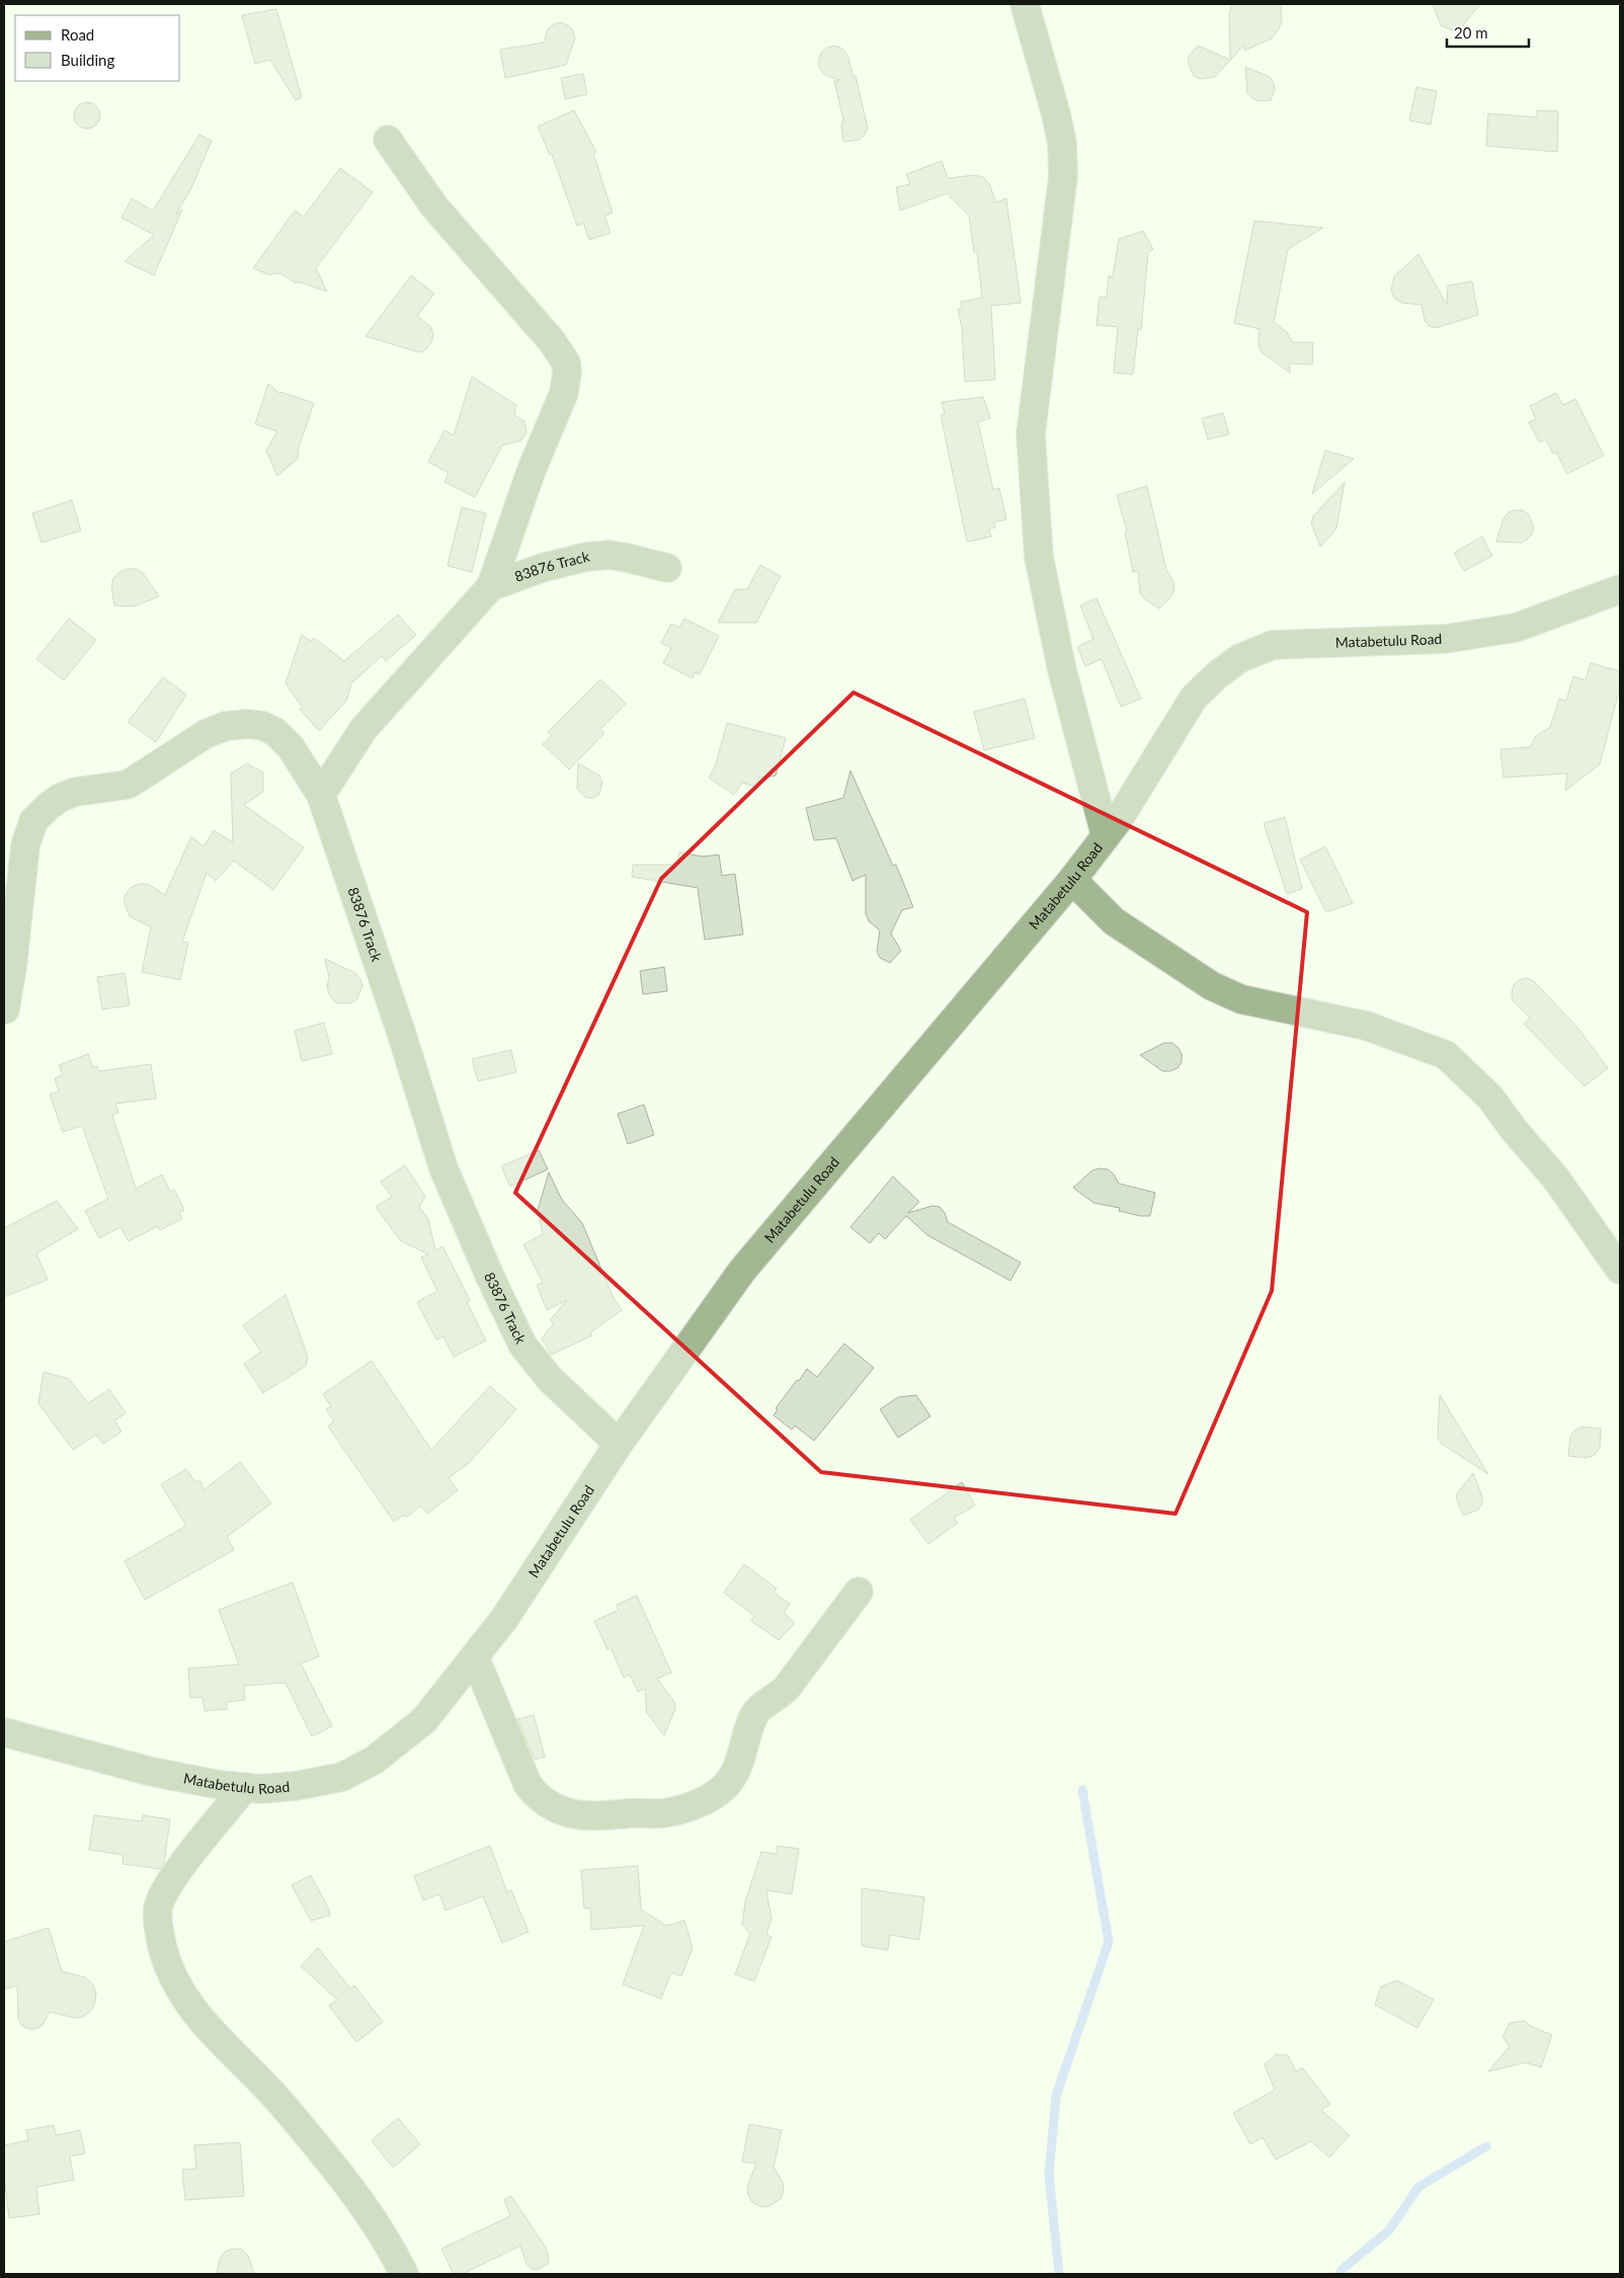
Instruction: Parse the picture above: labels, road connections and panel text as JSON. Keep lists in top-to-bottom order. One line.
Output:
{"streets":{"street":["83876 Track","Matabetulu Road"]},"crossings":[["83876 Track","Matabetulu Road"]],"legend":["Road","Building"],"scale_bar":"20 m"}
